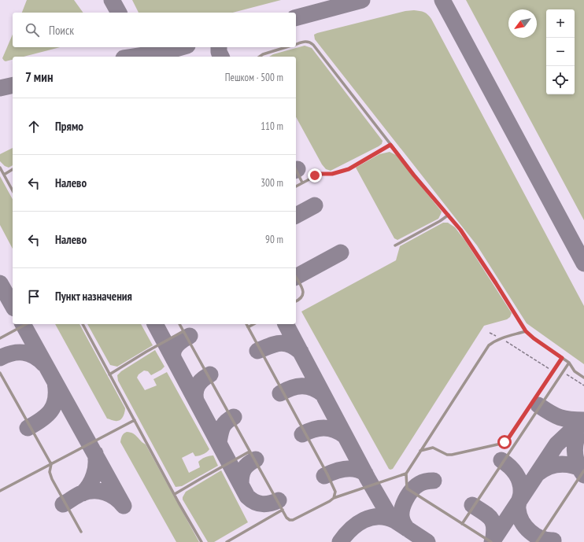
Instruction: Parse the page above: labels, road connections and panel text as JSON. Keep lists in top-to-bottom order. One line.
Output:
{"north":"bottom left","page":{"map_buttons":["+","−"],"search":"Поиск","heading":["7 мин","Пешком · 500 m"],"list":[["Прямо","110 m"],["Налево","300 m"],["Налево","90 m"],"Пункт назначения"]}}
